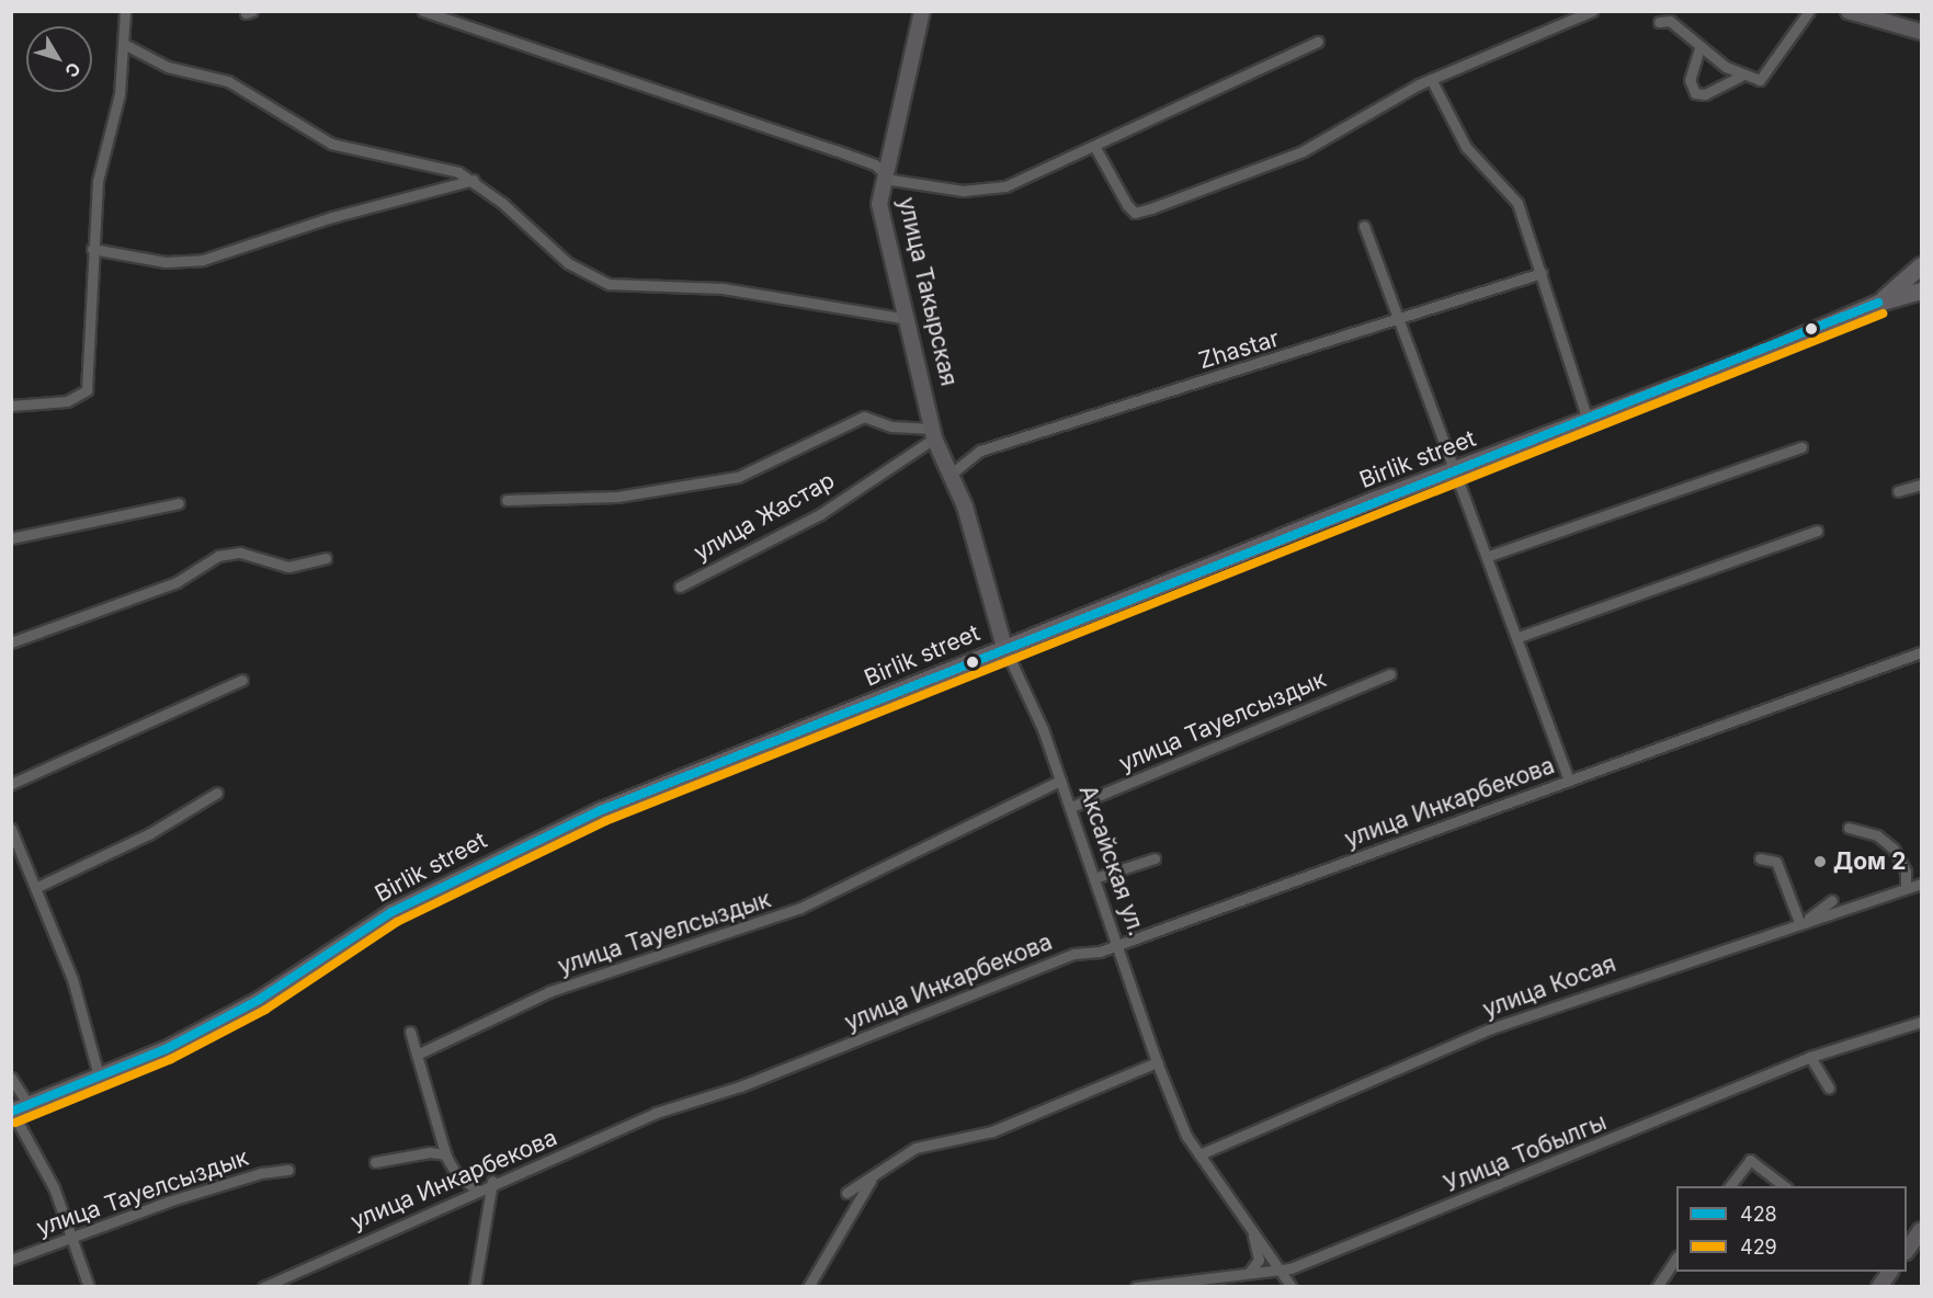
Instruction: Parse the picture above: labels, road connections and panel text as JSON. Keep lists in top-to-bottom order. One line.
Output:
{"streets":{"main road":["Birlik street"],"street":["улица Такырская","Zhastar","улица Жастар","улица Тауелсыздык","улица Инкарбекова","Аксайская ул.","улица Косая","Улица Тобылгы"]},"crossings":[["улица Такырская","улица Жастар"],["улица Такырская","Аксайская ул."],["Zhastar","Аксайская ул."],["Birlik street","Аксайская ул."],["улица Жастар","Аксайская ул."],["улица Тауелсыздык","Аксайская ул."],["улица Инкарбекова","Аксайская ул."],["Аксайская ул.","улица Косая"],["Аксайская ул.","Улица Тобылгы"]],"places":["Дом 2"],"lines":["transit line 428","transit line 429"],"legend":["428","429"],"north":"bottom right"}
